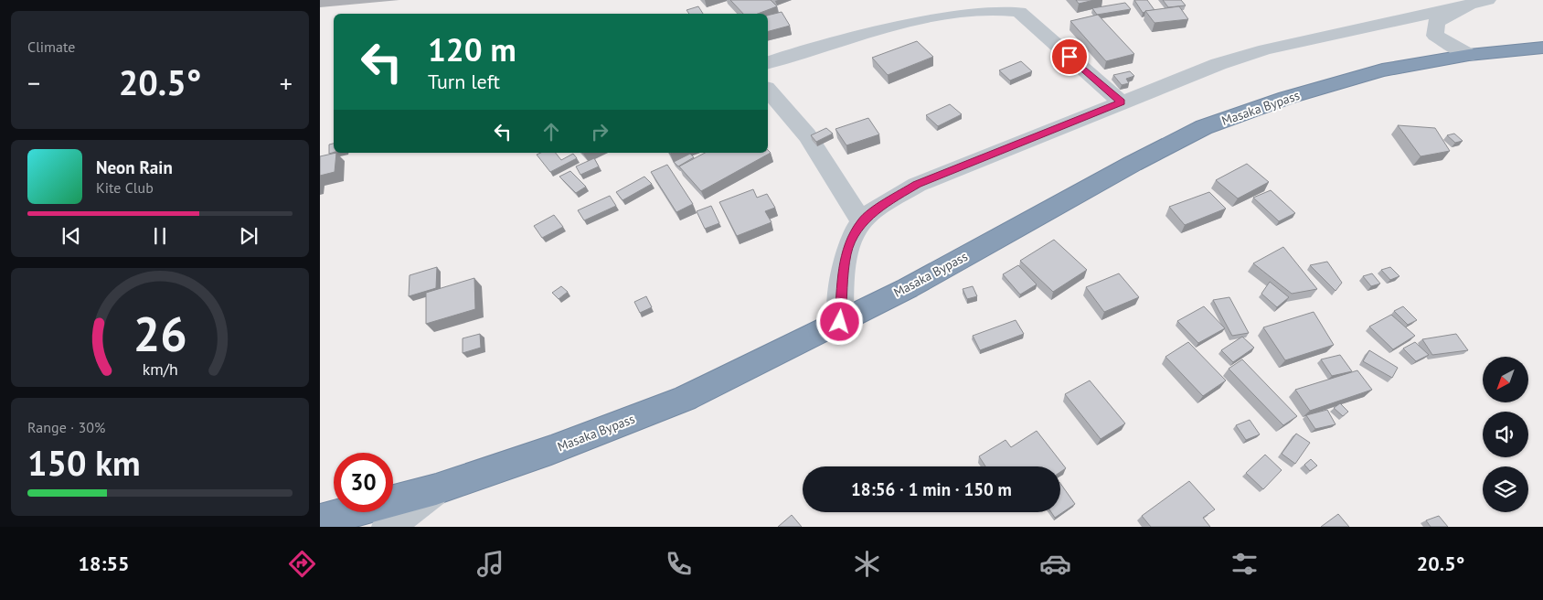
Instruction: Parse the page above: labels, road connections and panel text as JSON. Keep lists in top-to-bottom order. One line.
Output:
{"streets":{"highway":["Masaka Bypass"]},"north":"bottom left","page":{"tile":["Climate",["Range · 30%","150 km"]],"turn":["120 m","Turn left"],"heat":["−","20.5°","+"],"song":["Neon Rain","Kite Club"],"limit":"30","trip":"18:56 · 1 min · 150 m","tabs":["18:55","20.5°"],"gauge":["26","km/h"]}}
